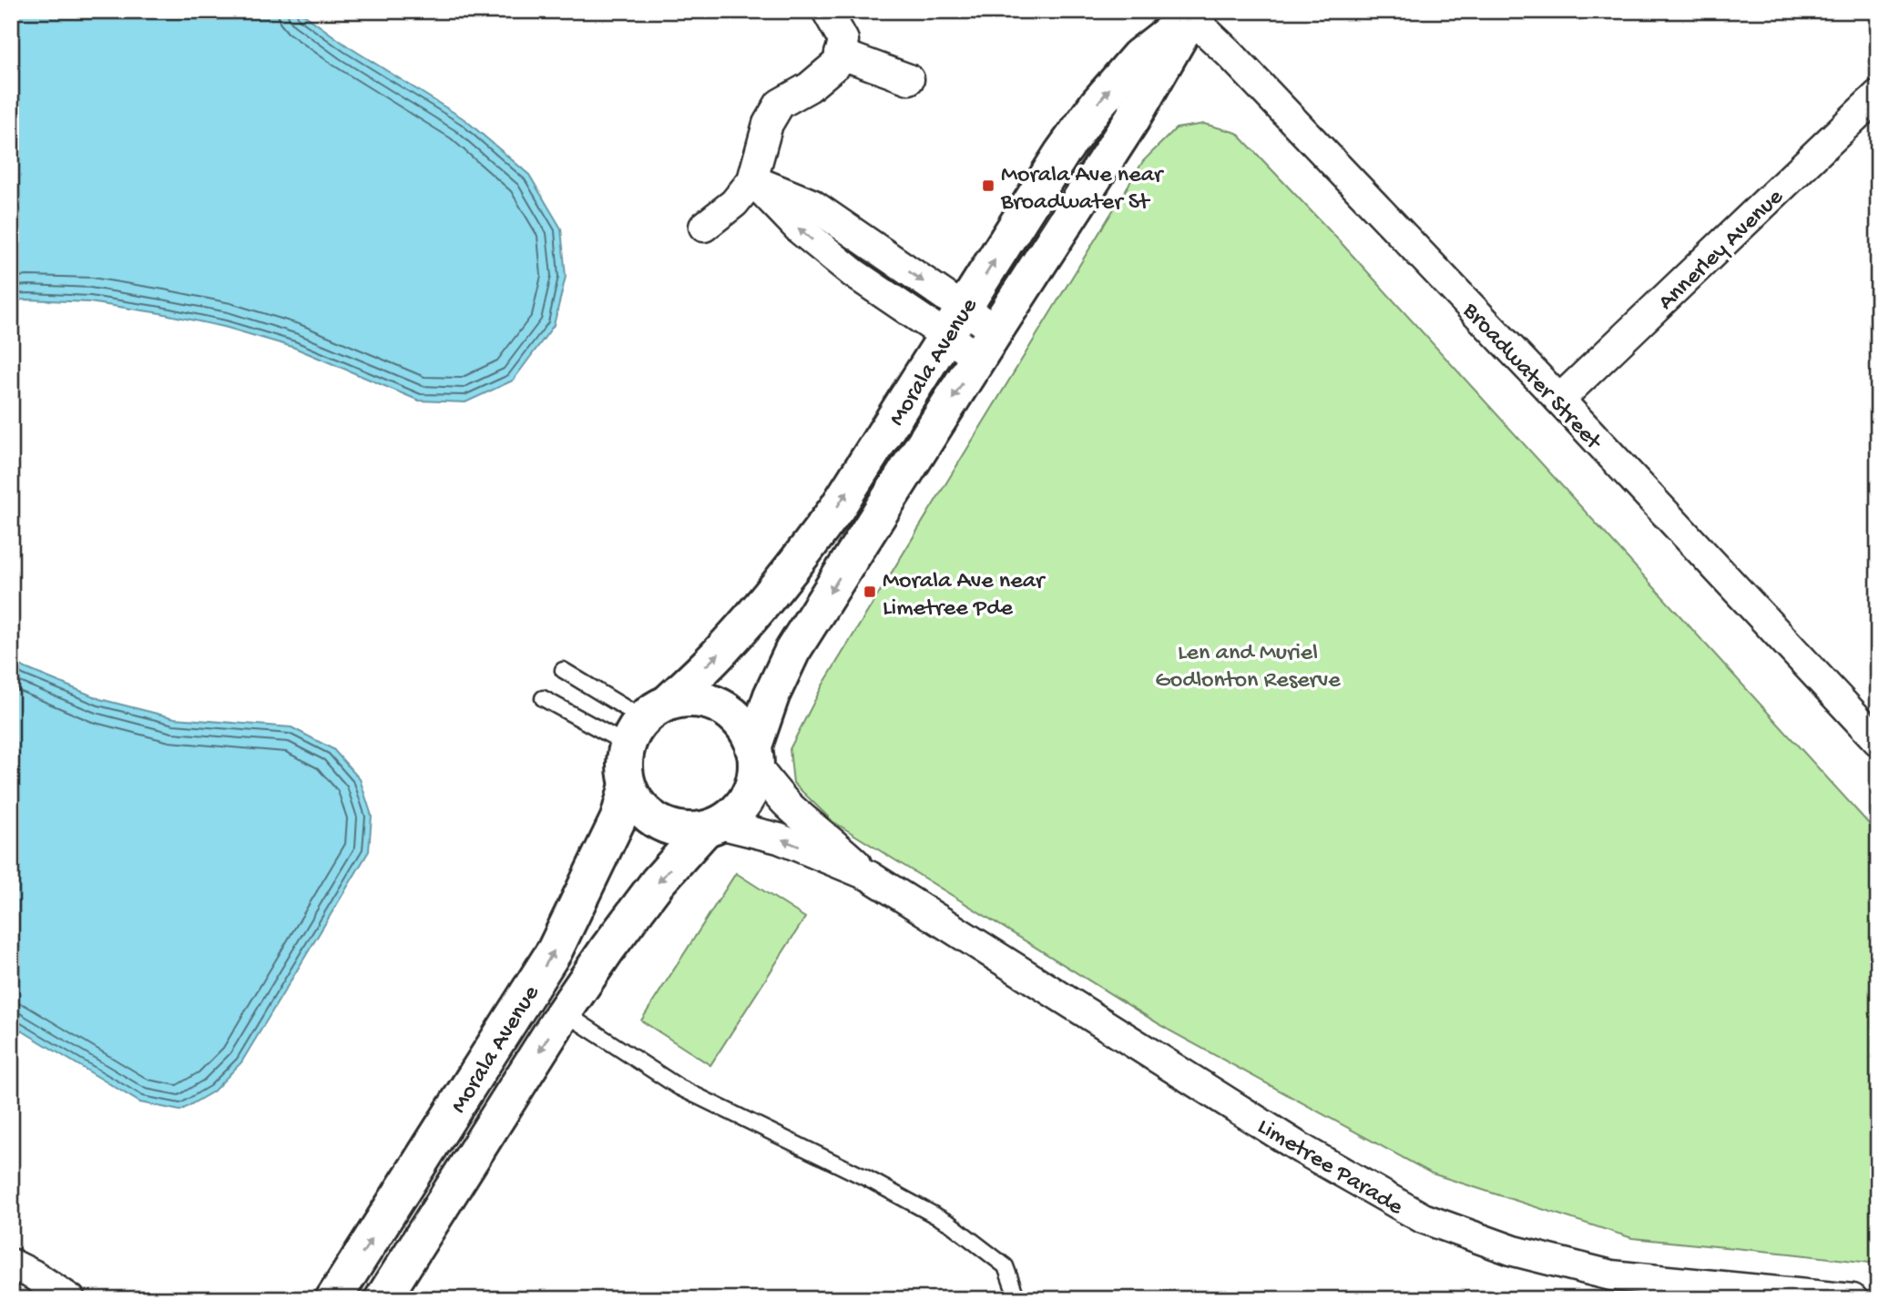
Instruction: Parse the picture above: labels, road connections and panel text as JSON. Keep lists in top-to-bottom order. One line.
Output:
{"streets":{"main road":["Morala Avenue"],"street":["Annerley Avenue","Broadwater Street","Limetree Parade"]},"crossings":[["Annerley Avenue","Broadwater Street"],["Morala Avenue","Broadwater Street"],["Morala Avenue","Limetree Parade"]],"parks":["Len and Muriel Godlonton Reserve"],"places":{"transit":["Morala Ave near Broadwater St","Morala Ave near Limetree Pde"]}}
